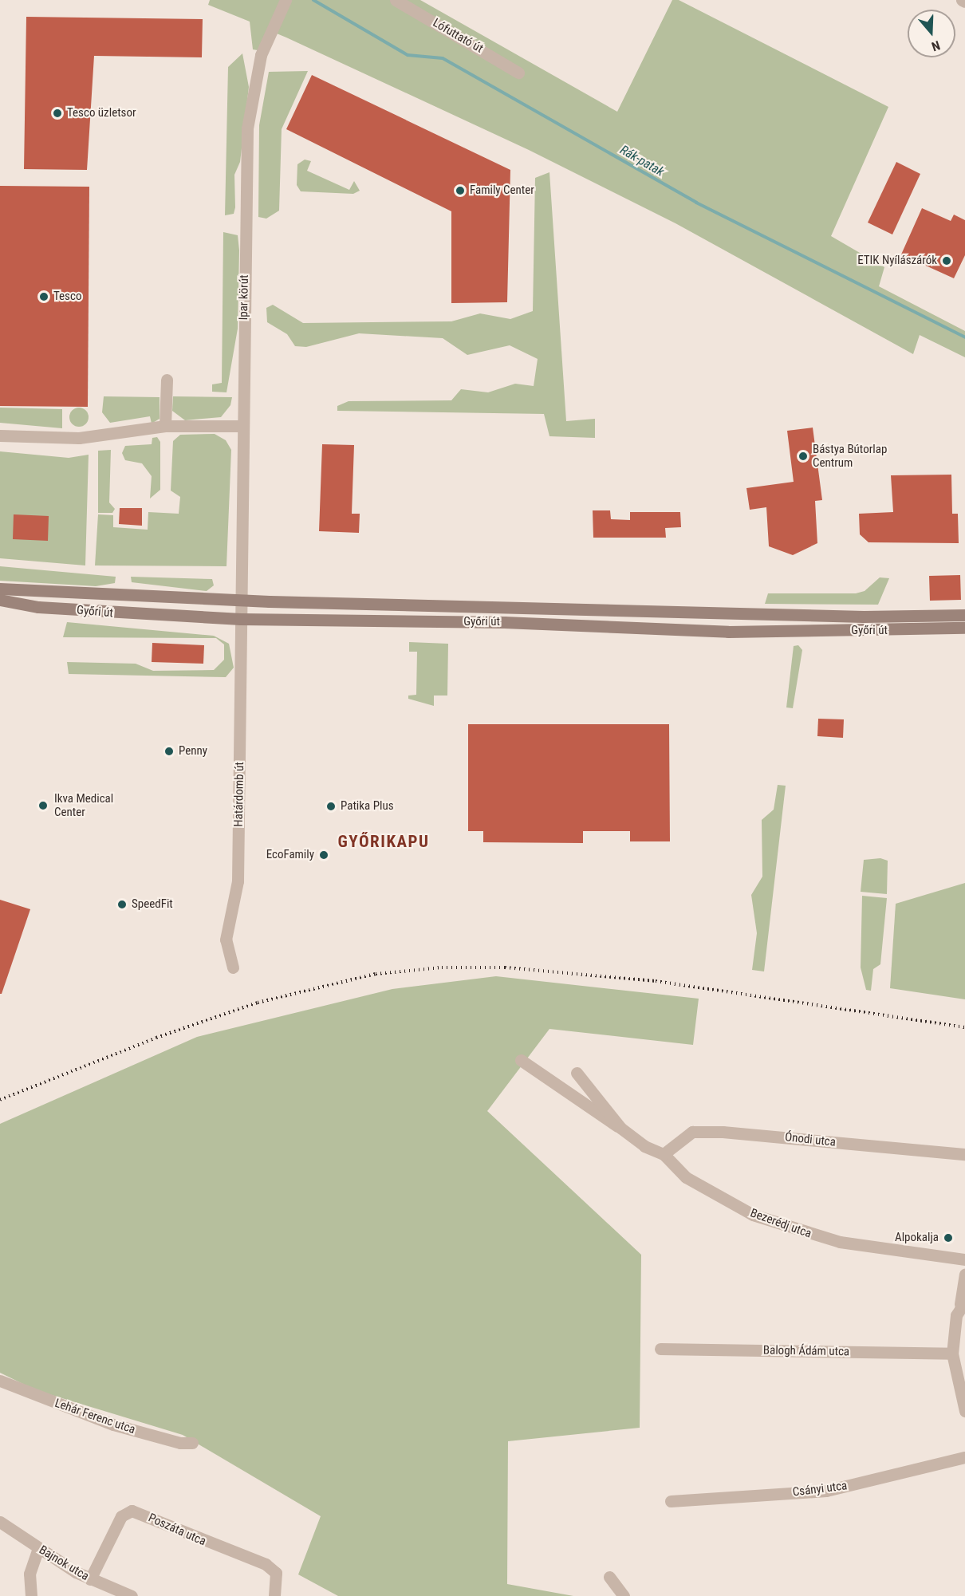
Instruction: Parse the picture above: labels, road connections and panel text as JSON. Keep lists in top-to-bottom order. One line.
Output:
{"streets":{"main road":["Győri út"],"street":["Lófuttató út","Ipar körút","Határdomb út","Ónodi utca","Bezerédj utca","Balogh Ádám utca","Lehár Ferenc utca","Csányi utca","Poszáta utca","Bajnok utca"]},"crossings":[["Ipar körút","Győri út"],["Ipar körút","Határdomb út"],["Győri út","Határdomb út"],["Ónodi utca","Bezerédj utca"],["Poszáta utca","Bajnok utca"]],"districts":["GYŐRIKAPU"],"water":["Rák-patak"],"places":["Tesco üzletsor","Family Center","ETIK Nyílászárók","Tesco","Bástya Bútorlap Centrum","Penny","Ikva Medical Center","Patika Plus","EcoFamily","SpeedFit","Alpokalja"],"north":"bottom"}
